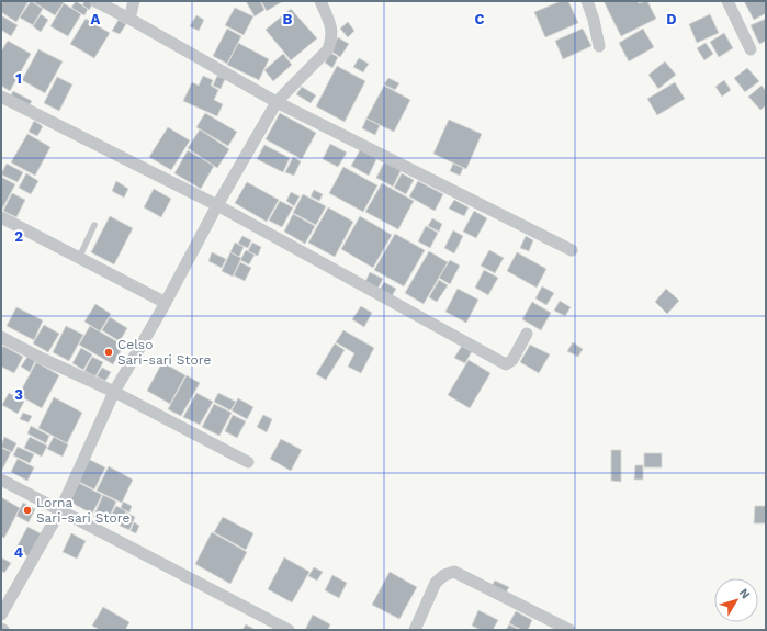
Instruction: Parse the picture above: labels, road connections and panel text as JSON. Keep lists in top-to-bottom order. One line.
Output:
{"places":["Celso Sari-sari Store","Lorna Sari-sari Store"],"north":"top right","grid":{"columns":["A","B","C","D"],"rows":["1","2","3","4"]}}
